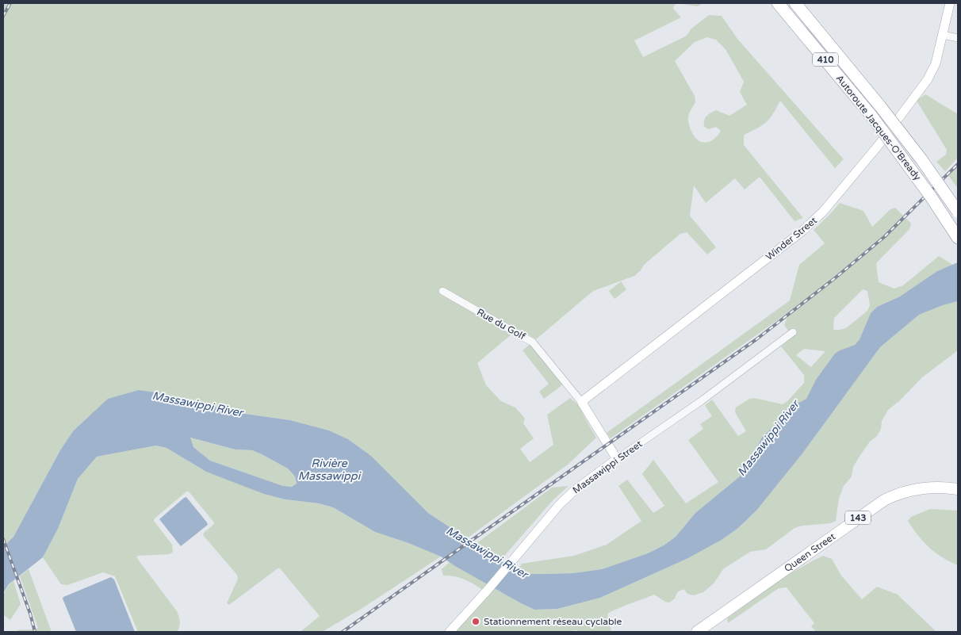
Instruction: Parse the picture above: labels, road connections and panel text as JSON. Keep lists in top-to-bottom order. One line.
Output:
{"streets":{"highway":["410","Autoroute Jacques-O'Bready"],"main road":["143","Queen Street"],"street":["Winder Street","Rue du Golf","Massawippi Street"]},"crossings":[["Winder Street","Rue du Golf"]],"water":["Massawippi River","Rivière Massawippi"],"places":["Stationnement réseau cyclable"]}
